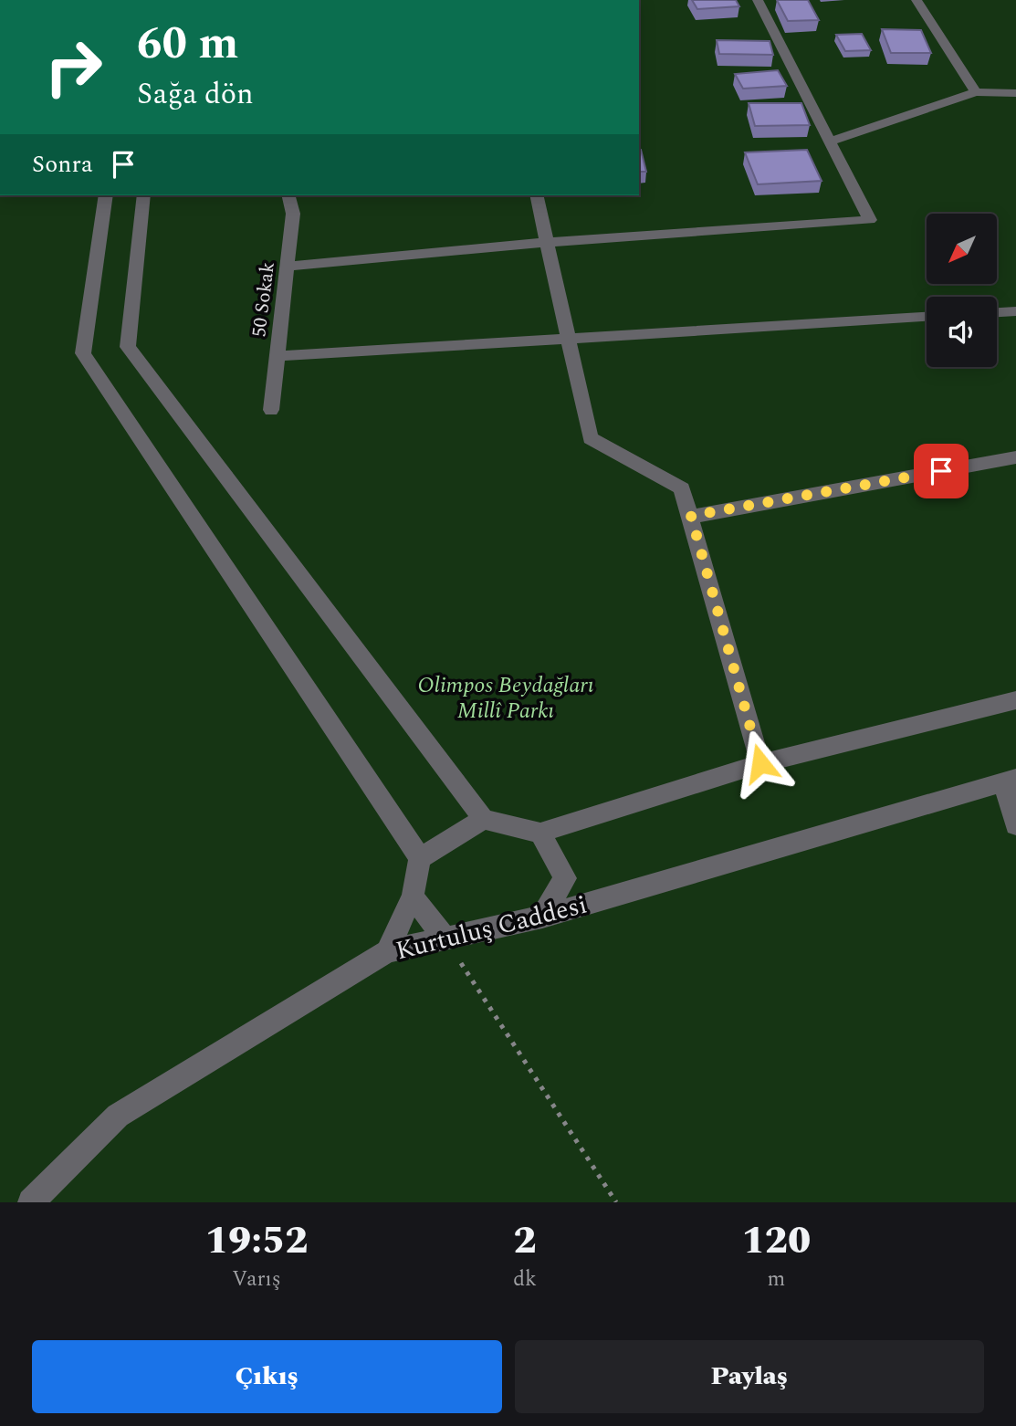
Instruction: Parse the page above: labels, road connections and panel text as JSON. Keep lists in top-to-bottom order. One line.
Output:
{"streets":{"street":["50 Sokak","Kurtuluş Caddesi"]},"parks":["Olimpos Beydağları Millî Parkı"],"north":"bottom left","page":{"turn":["60 m","Sağa dön"],"then":"Sonra","eta":["19:52","Varış","2","dk","120","m"],"buttons":["Çıkış","Paylaş"]}}
